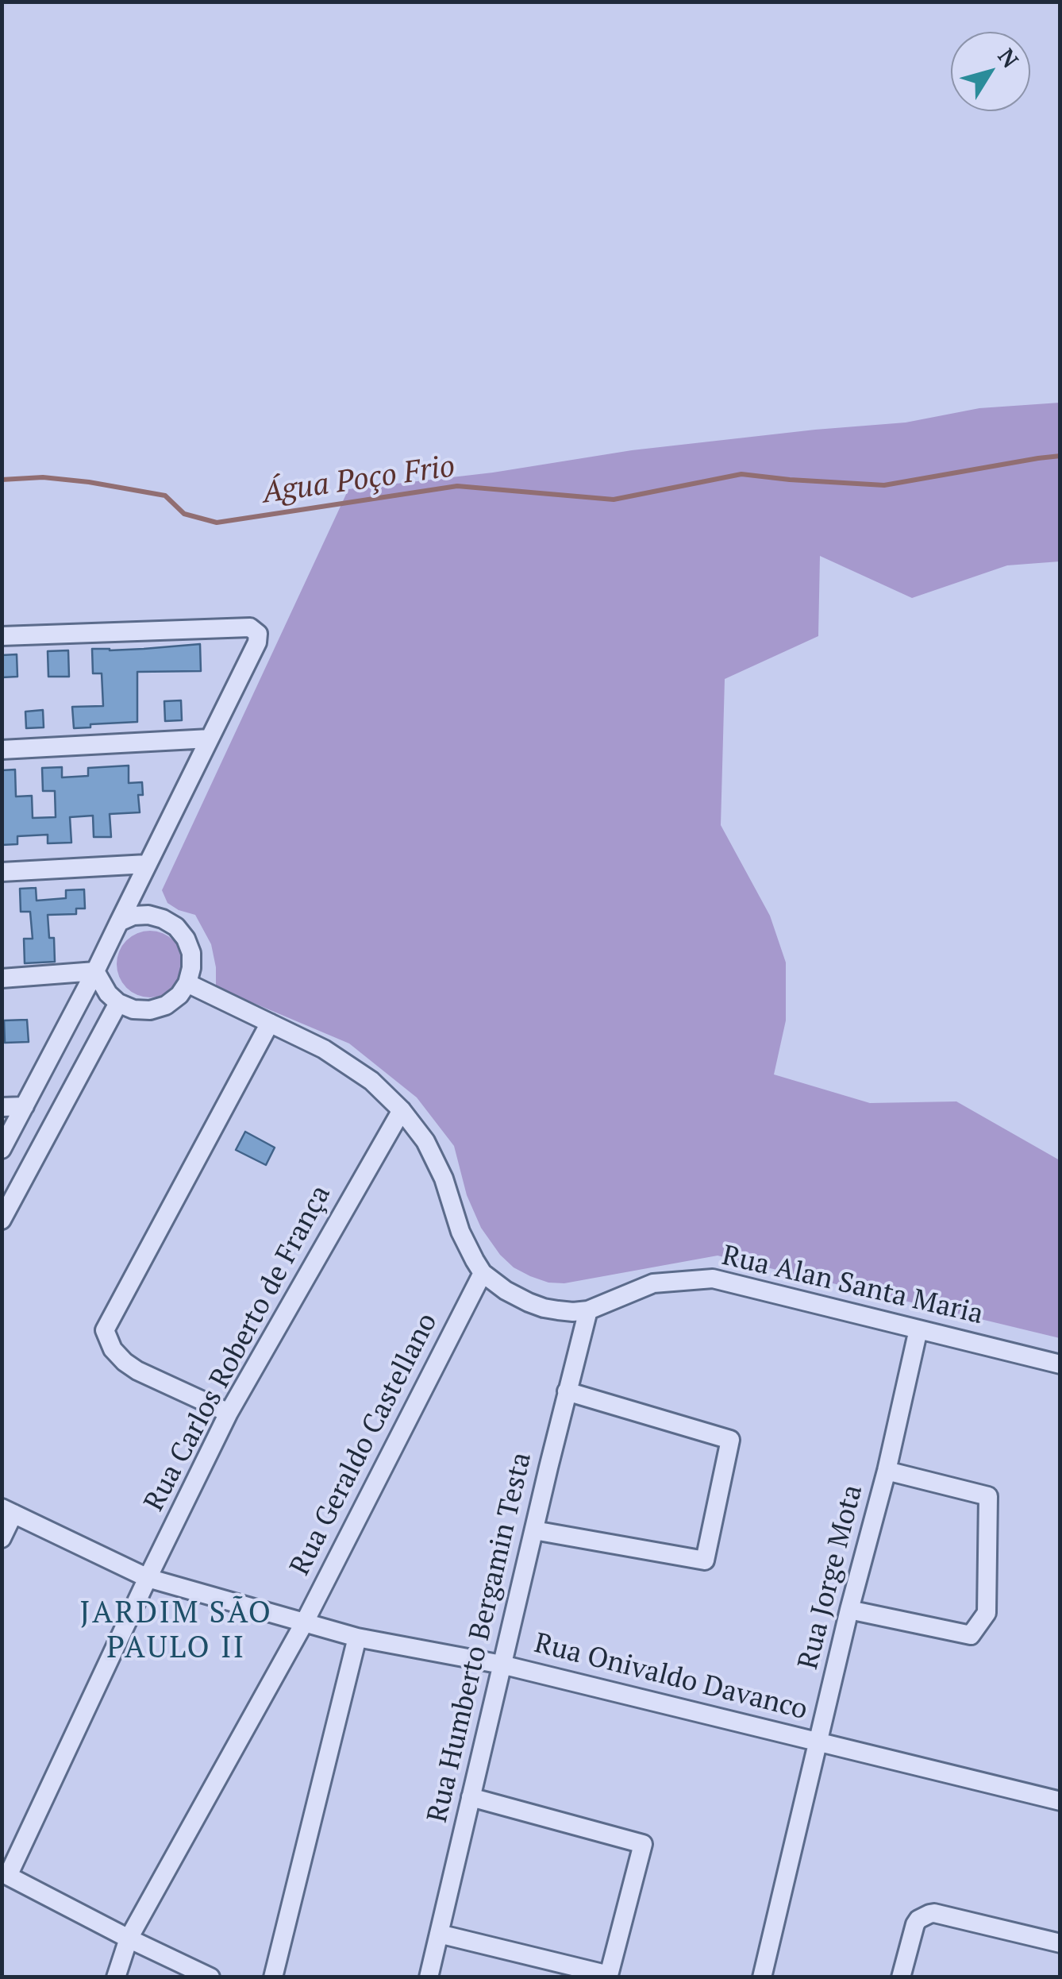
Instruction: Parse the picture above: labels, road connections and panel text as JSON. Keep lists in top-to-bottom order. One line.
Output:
{"streets":{"street":["Rua Alan Santa Maria","Rua Carlos Roberto de França","Rua Geraldo Castellano","Rua Jorge Mota","Rua Humberto Bergamin Testa","Rua Onivaldo Davanco"]},"crossings":[["Rua Alan Santa Maria","Rua Jorge Mota"],["Rua Alan Santa Maria","Rua Humberto Bergamin Testa"],["Rua Carlos Roberto de França","Rua Onivaldo Davanco"],["Rua Geraldo Castellano","Rua Onivaldo Davanco"],["Rua Jorge Mota","Rua Onivaldo Davanco"],["Rua Humberto Bergamin Testa","Rua Onivaldo Davanco"]],"districts":["JARDIM SÃO PAULO II"],"water":["Água Poço Frio"],"north":"top right"}
